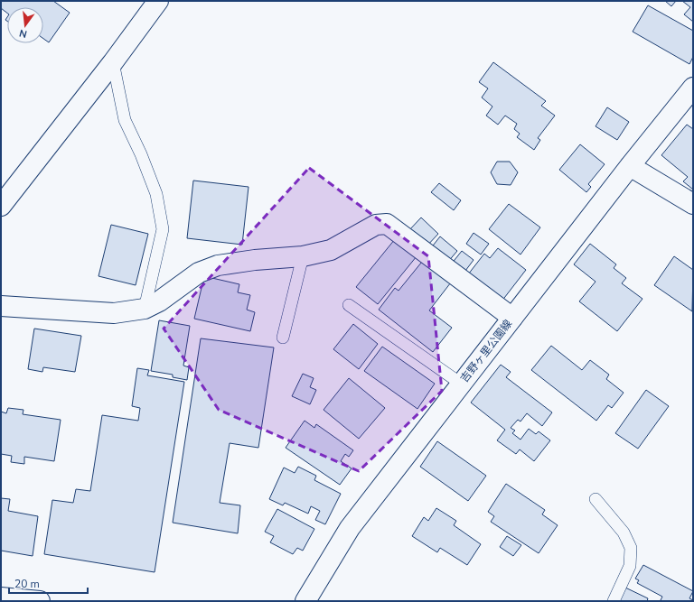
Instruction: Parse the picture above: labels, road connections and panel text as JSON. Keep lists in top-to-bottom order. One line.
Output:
{"streets":{"street":["吉野ヶ里公園線"]},"scale_bar":"20 m","north":"bottom"}
